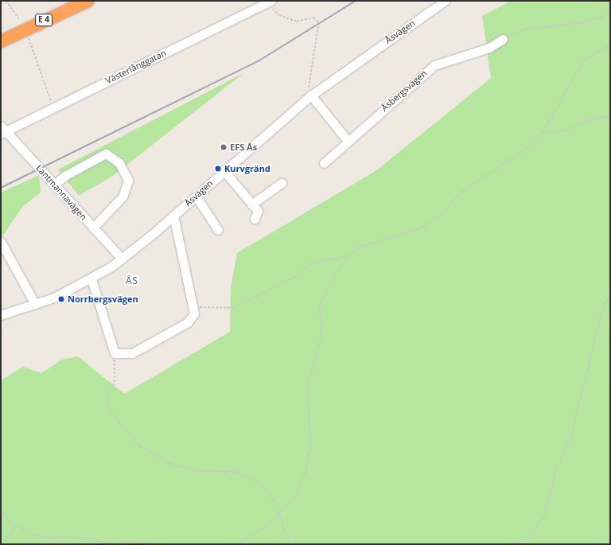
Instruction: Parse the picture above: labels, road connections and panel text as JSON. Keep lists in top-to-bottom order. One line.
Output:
{"streets":{"highway":["E 4"],"street":["Åsvägen","Västerlånggatan","Åsbergsvägen","Lantmannavägen"]},"crossings":[["Åsvägen","Lantmannavägen"],["Västerlånggatan","Lantmannavägen"]],"districts":["ÅS"],"places":["EFS Ås","Kurvgränd","Norrbergsvägen"]}
